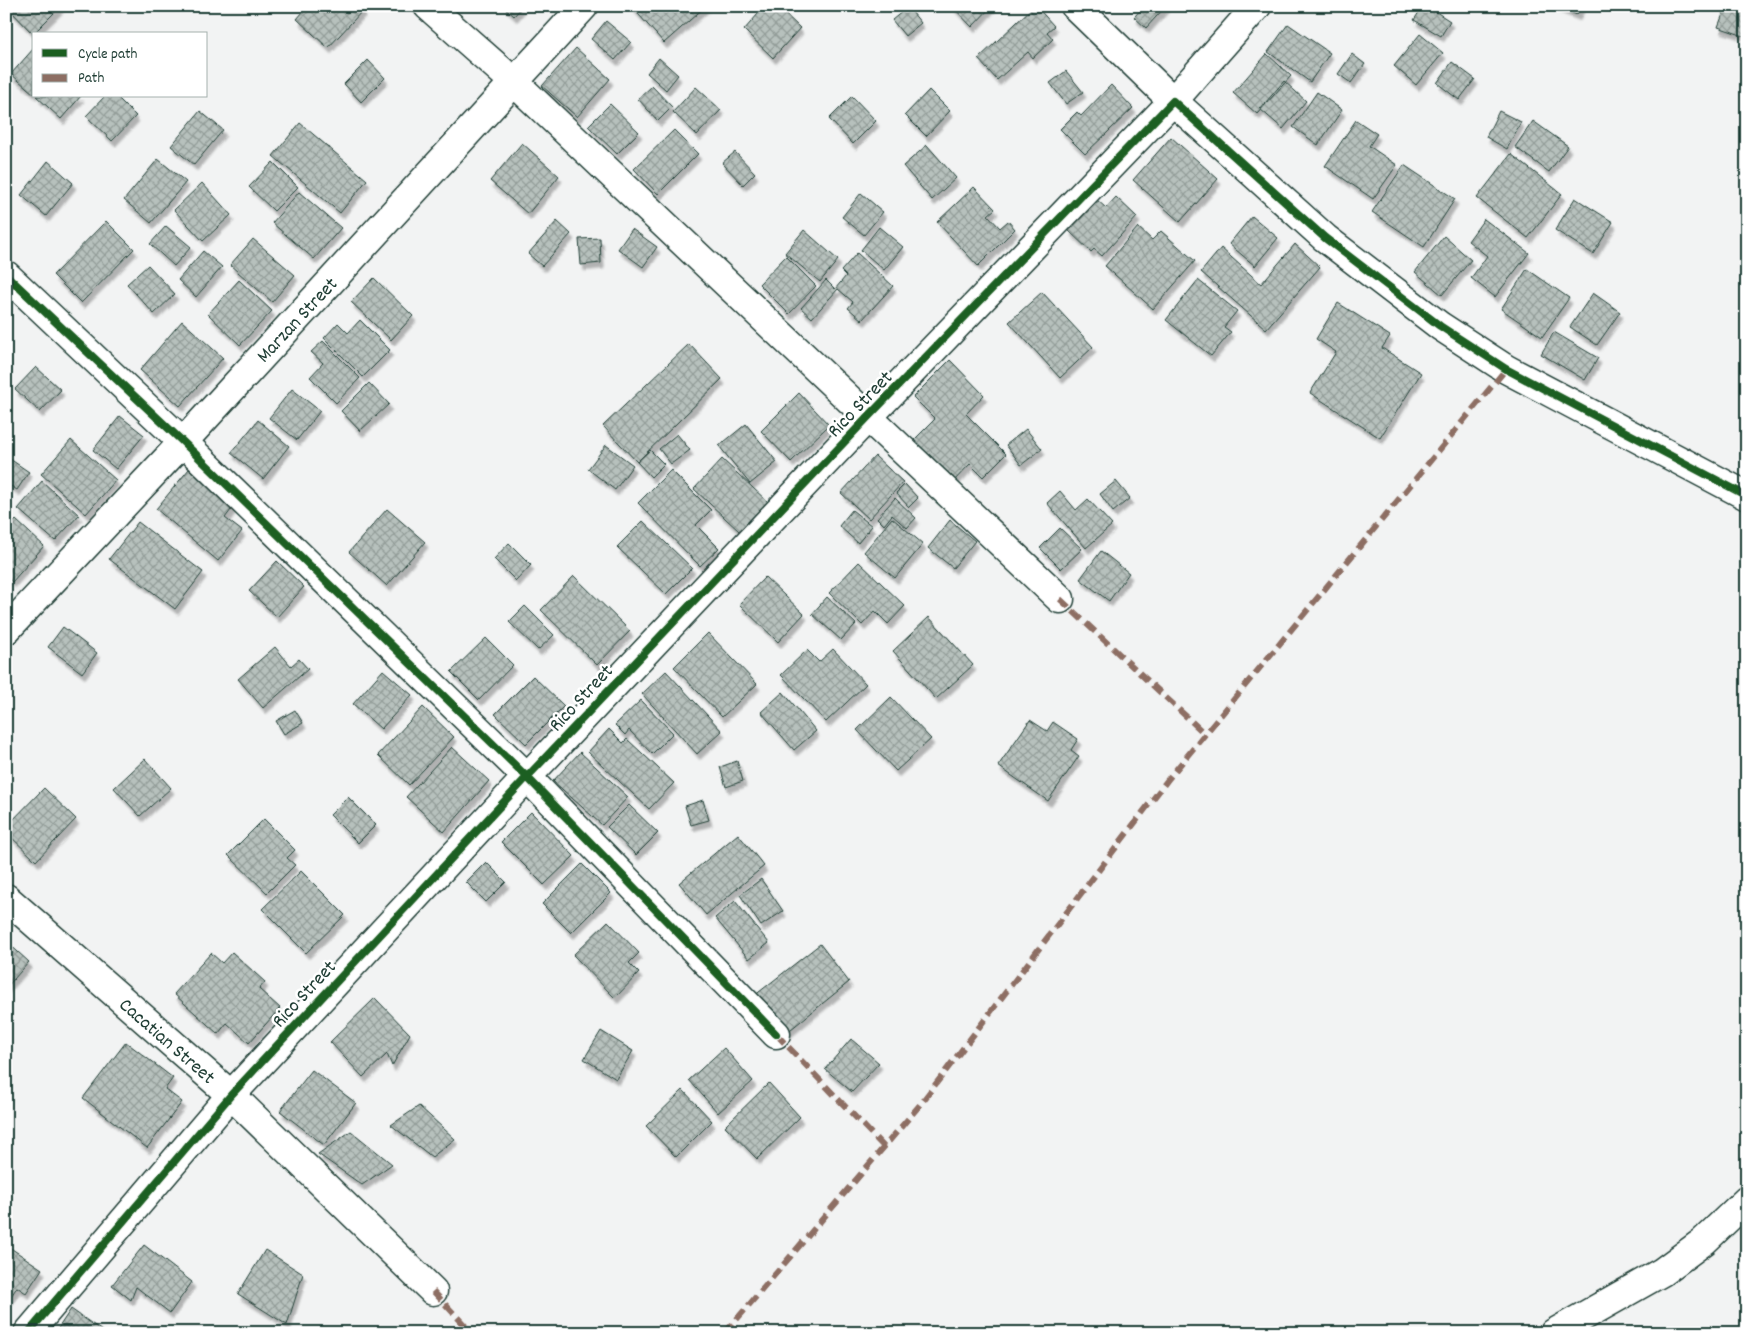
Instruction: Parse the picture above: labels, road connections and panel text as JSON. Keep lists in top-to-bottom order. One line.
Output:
{"streets":{"street":["Marzan Street","Rico Street","Cacatian Street"]},"crossings":[["Rico Street","Cacatian Street"]],"legend":["Cycle path","Path"]}
